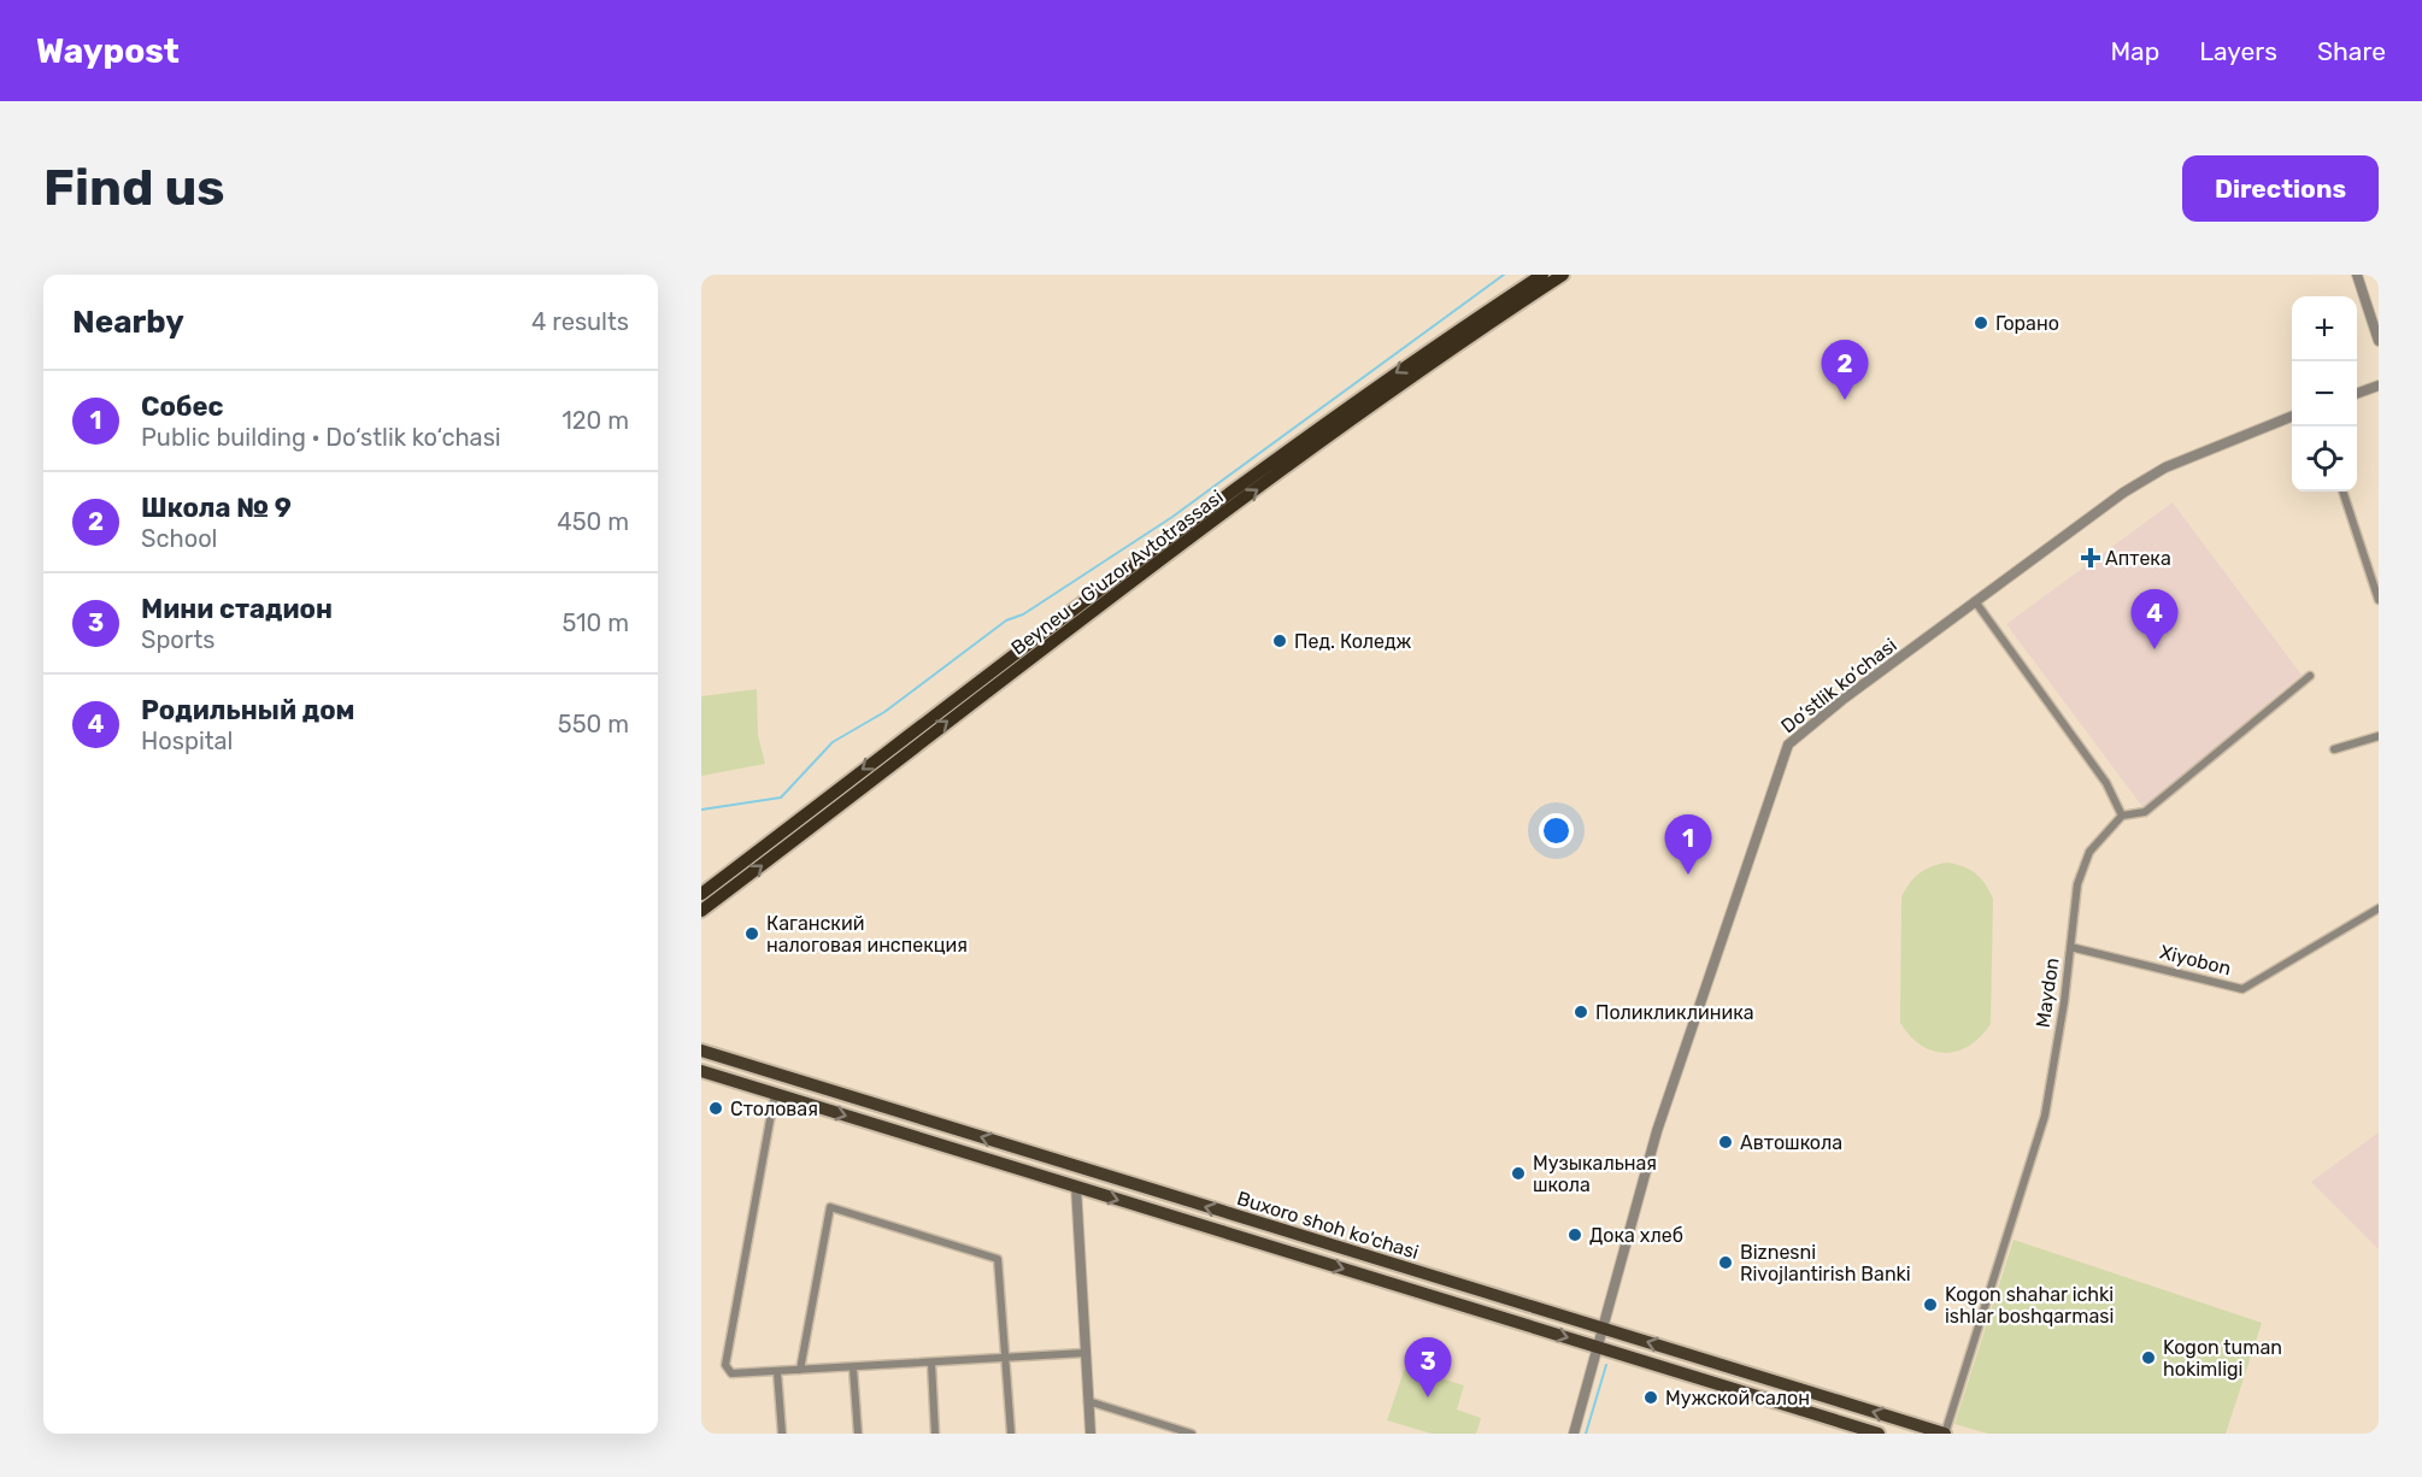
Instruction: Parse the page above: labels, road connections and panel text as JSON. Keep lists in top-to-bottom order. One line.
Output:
{"streets":{"highway":["Beyneu - G'uzor Avtotrassasi"],"main road":["Buxoro shoh ko'chasi"],"street":["Do‘stlik ko‘chasi","Xiyobon","Maydon"]},"crossings":[["Do‘stlik ko‘chasi","Buxoro shoh ko'chasi"],["Xiyobon","Maydon"],["Maydon","Buxoro shoh ko'chasi"]],"places":{"other":["Горано","Пед. Коледж","Каганский налоговая инспекция","Поликликлиника","Столовая","Автошкола","Музыкальная школа","Дока хлеб","Biznesni Rivojlantirish Banki","Kogon shahar ichki ishlar boshqarmasi","Kogon tuman hokimligi","Мужской салон"],"health":["Аптека"]},"page":{"header":"Waypost","nav":["Map","Layers","Share"],"buttons":"Directions","title":"Find us","heading":["Nearby","4 results"],"map_buttons":["+","−"],"pins":["2","4","1","3"],"list":[{"mark":"1","name":"Собеc","note":"Public building · Do‘stlik ko‘chasi","value":"120 m"},{"mark":"2","name":"Школа № 9","note":"School","value":"450 m"},{"mark":"3","name":"Мини стадион","note":"Sports","value":"510 m"},{"mark":"4","name":"Родильный дом","note":"Hospital","value":"550 m"}]}}
